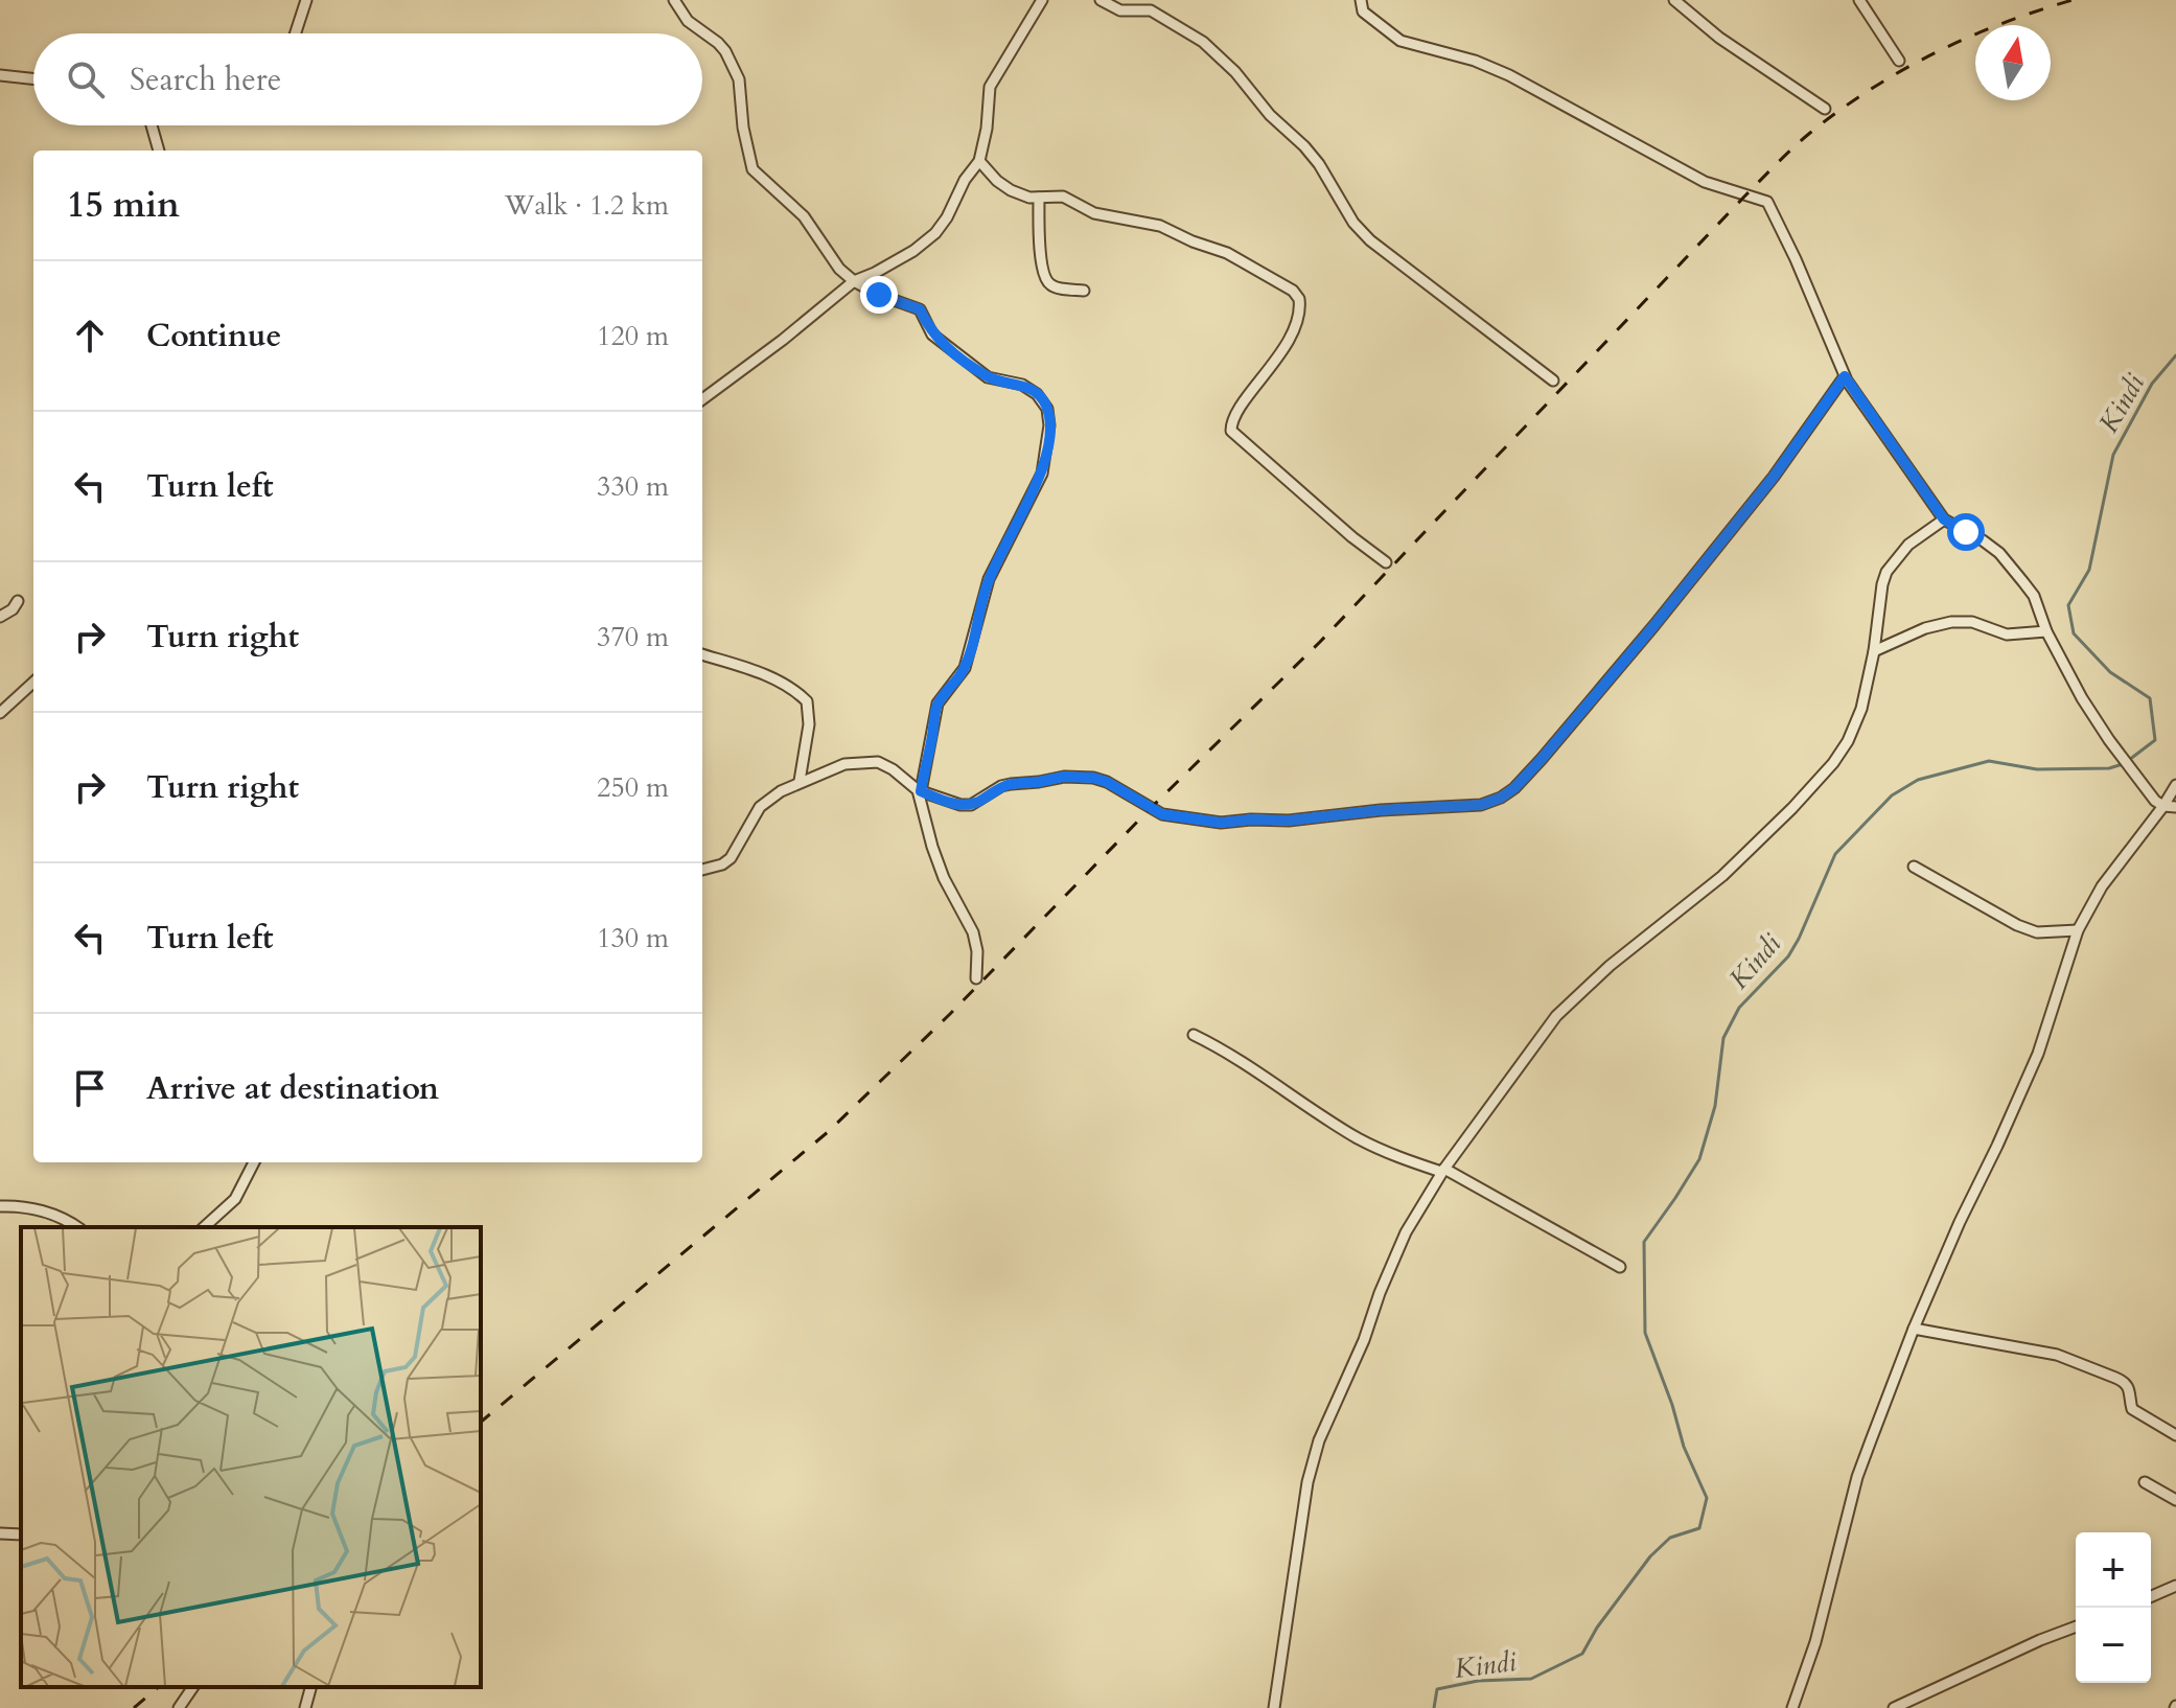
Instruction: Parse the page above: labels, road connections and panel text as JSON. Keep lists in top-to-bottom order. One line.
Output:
{"water":["Kindi"],"north":"top","page":{"search":"Search here","heading":["15 min","Walk · 1.2 km"],"list":[["Continue","120 m"],["Turn left","330 m"],["Turn right","370 m"],["Turn right","250 m"],["Turn left","130 m"],"Arrive at destination"],"map_buttons":["+","−"]}}
